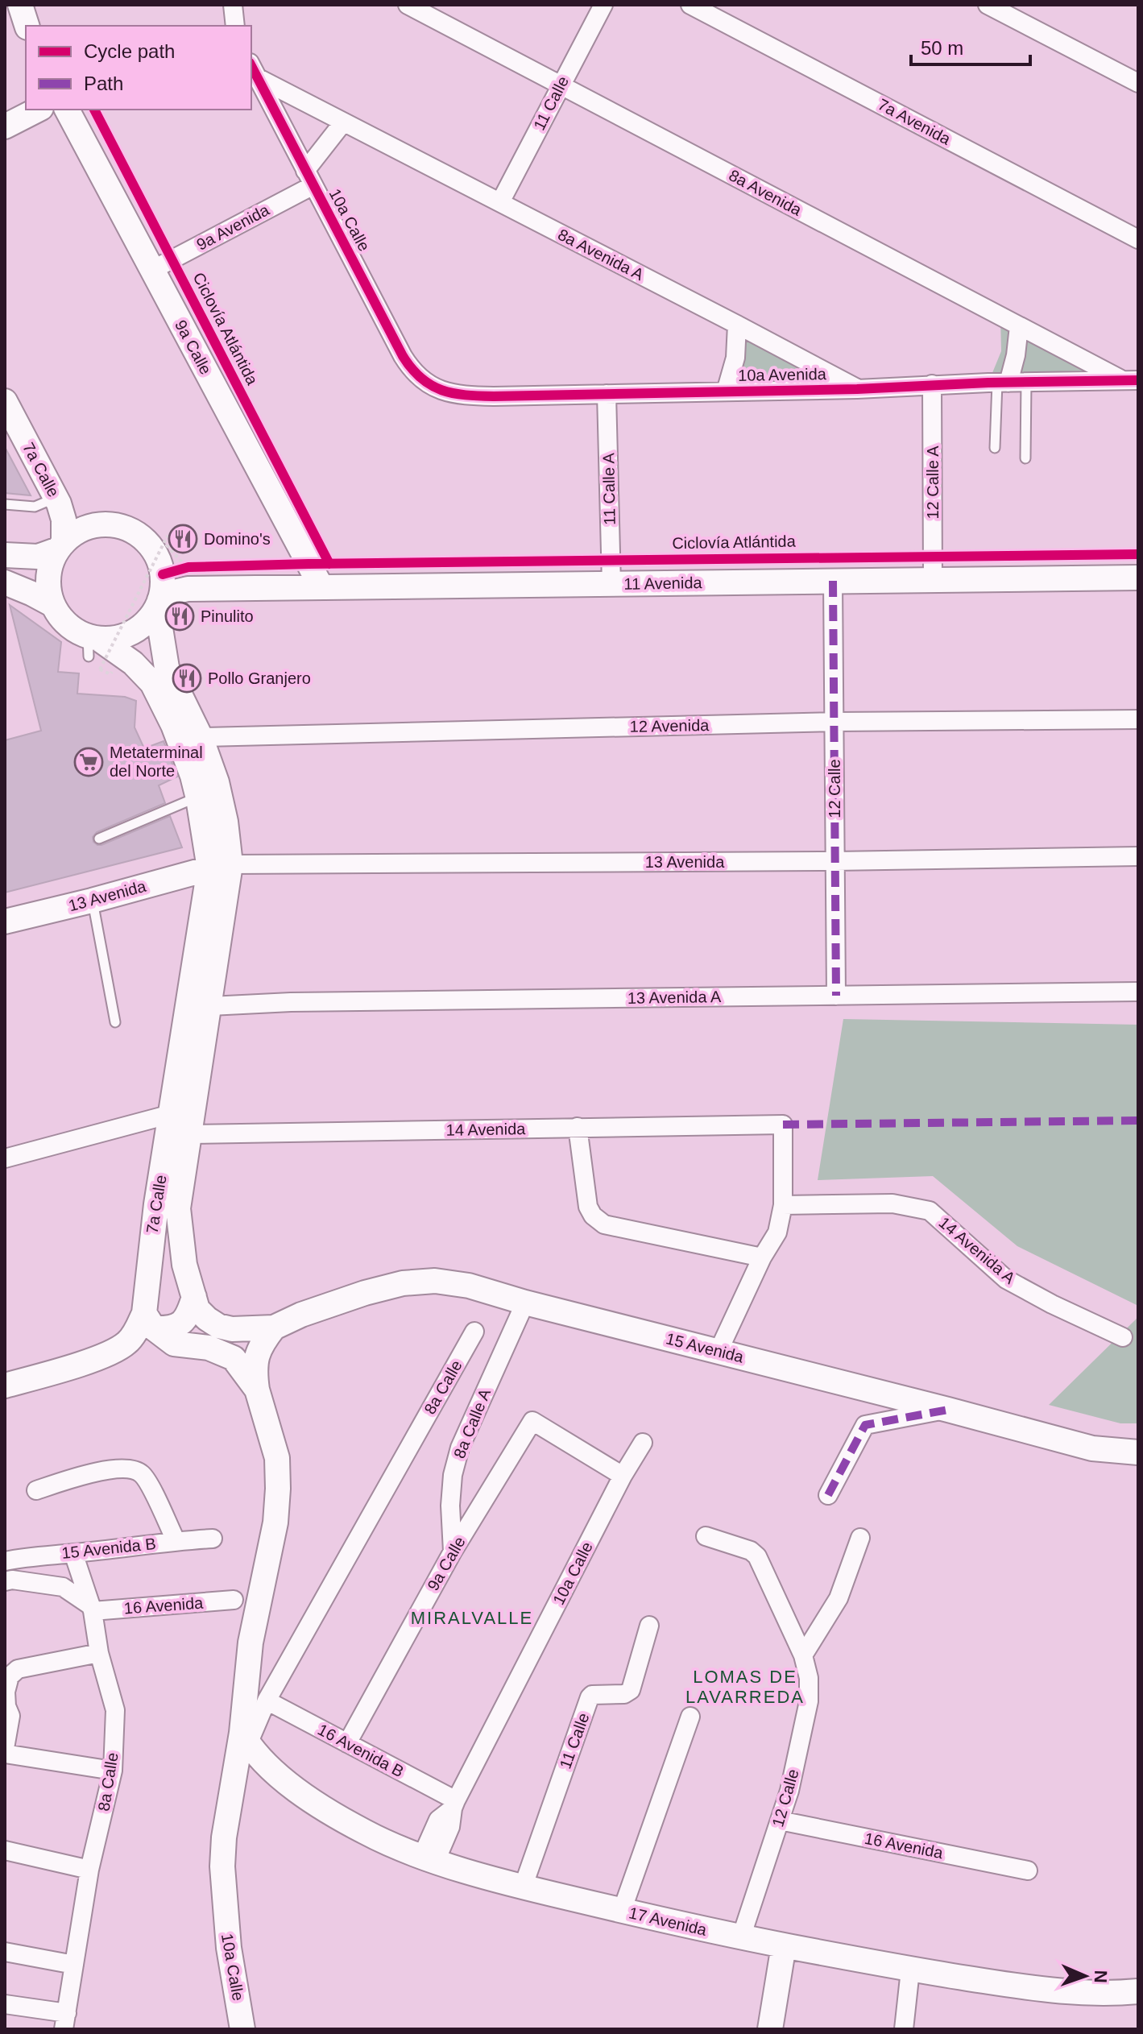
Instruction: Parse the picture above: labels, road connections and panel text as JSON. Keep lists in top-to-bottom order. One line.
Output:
{"streets":{"main road":["10a Calle","9a Calle","7a Calle","11 Avenida","13 Avenida","15 Avenida","17 Avenida"],"street":["11 Calle","7a Avenida","8a Avenida","9a Avenida","8a Avenida A","10a Avenida","12 Calle A","11 Calle A","12 Avenida","12 Calle","13 Avenida A","14 Avenida","14 Avenida A","8a Calle","8a Calle A","15 Avenida B","16 Avenida","16 Avenida B"],"cycle path":["Ciclovía Atlántida"]},"crossings":[["11 Calle","8a Avenida"],["11 Calle","8a Avenida A"],["11 Calle","17 Avenida"],["8a Avenida","10a Avenida"],["10a Calle","9a Avenida"],["10a Calle","8a Avenida A"],["10a Calle","9a Calle"],["10a Calle","10a Avenida"],["10a Calle","8a Calle"],["10a Calle","16 Avenida B"],["10a Calle","17 Avenida"],["9a Avenida","9a Calle"],["8a Avenida A","10a Avenida"],["9a Calle","11 Avenida"],["9a Calle","8a Calle A"],["9a Calle","16 Avenida B"],["10a Avenida","12 Calle A"],["10a Avenida","11 Calle A"],["7a Calle","11 Avenida"],["7a Calle","12 Avenida"],["7a Calle","13 Avenida"],["7a Calle","13 Avenida A"],["7a Calle","14 Avenida"],["7a Calle","15 Avenida"],["12 Calle A","11 Avenida"],["11 Calle A","11 Avenida"],["11 Avenida","12 Calle"],["12 Avenida","12 Calle"],["12 Calle","13 Avenida"],["12 Calle","13 Avenida A"],["12 Calle","16 Avenida"],["12 Calle","17 Avenida"],["14 Avenida","14 Avenida A"],["15 Avenida","8a Calle A"],["8a Calle","15 Avenida B"],["8a Calle","16 Avenida"],["8a Calle","16 Avenida B"],["8a Calle","17 Avenida"]],"districts":["MIRALVALLE","LOMAS DE LAVARREDA"],"places":{"restaurant":["Domino's","Pinulito","Pollo Granjero"],"supermarket":["Metaterminal del Norte"]},"legend":["Cycle path","Path"],"scale_bar":"50 m","north":"right"}
